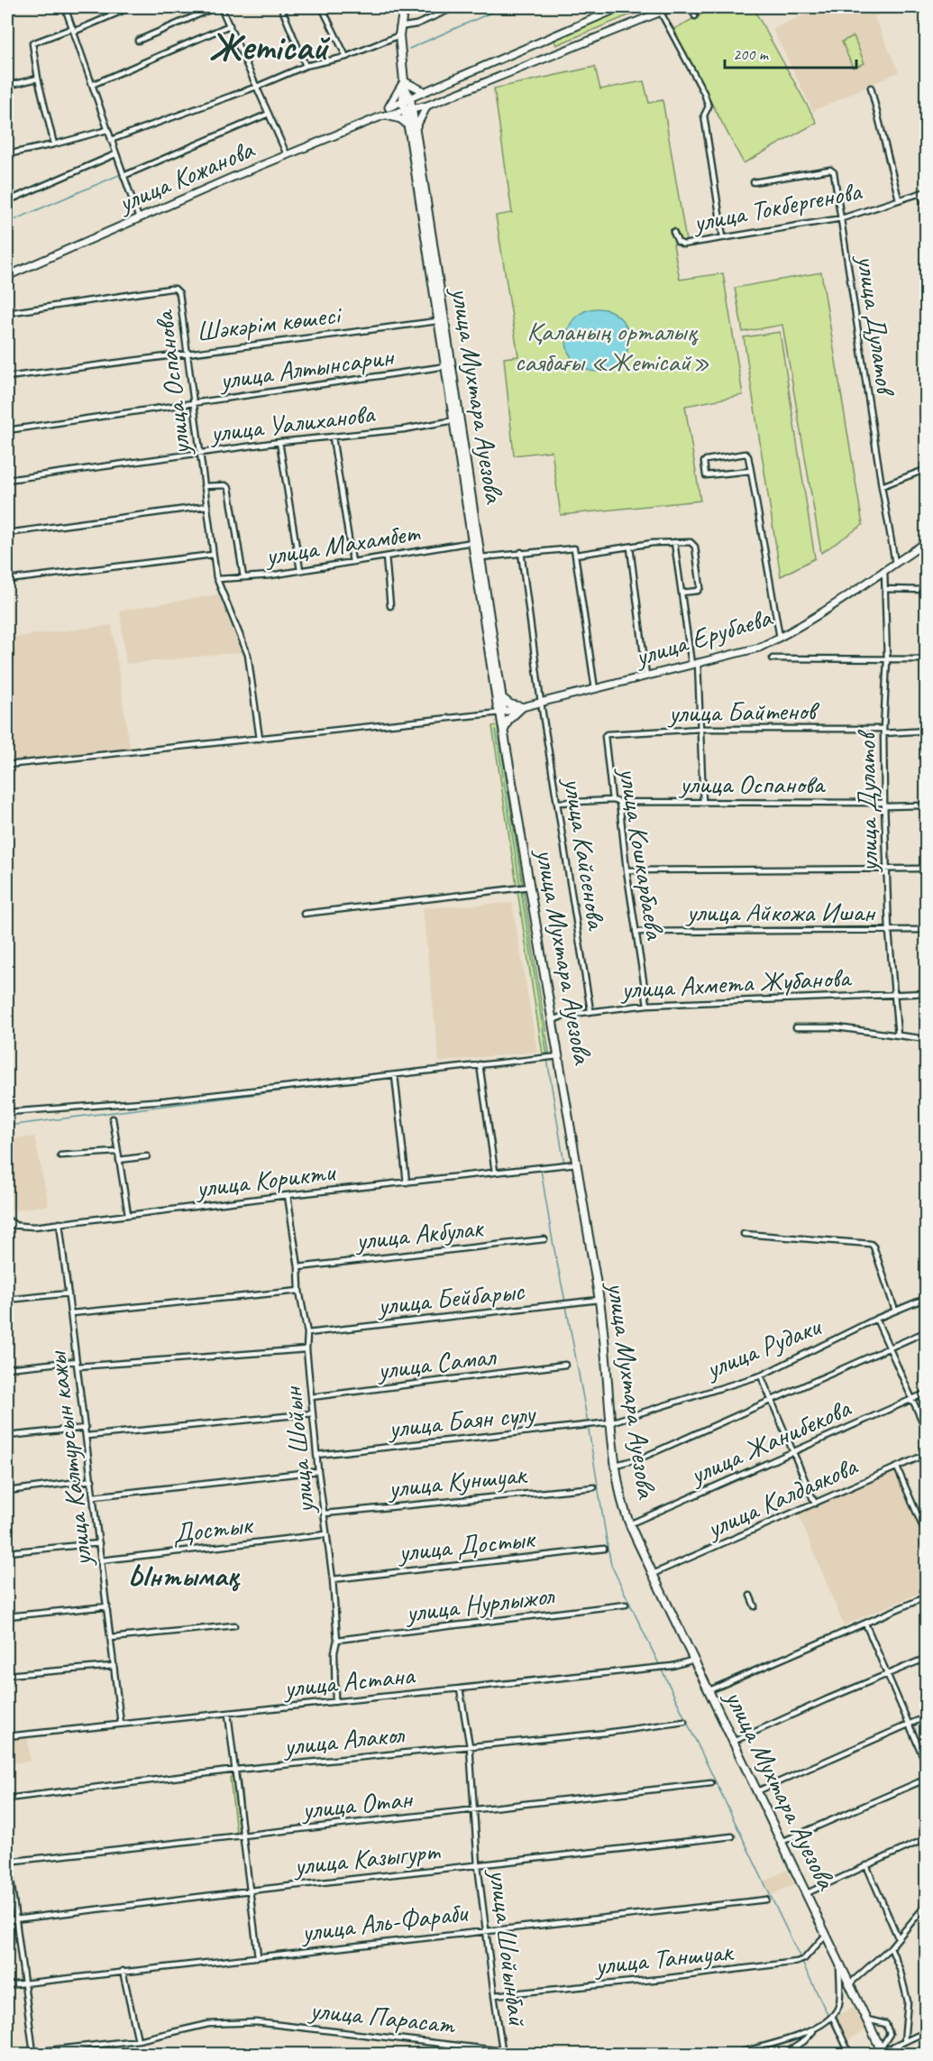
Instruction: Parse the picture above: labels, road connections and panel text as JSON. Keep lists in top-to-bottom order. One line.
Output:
{"streets":{"main road":["улица Мухтара Ауезова"],"street":["улица Кожанова","улица Токбергенова","Шәкәрім көшесі","улица Дулатов","улица Алтынсарин","улица Оспанова","улица Уалиханова","улица Махамбет","улица Ерубаева","улица Байтенов","улица Кайсенова","улица Кошкарбаева","улица Айкожа Ишан","улица Ахмета Жубанова","улица Корикти","улица Акбулак","улица Бейбарыс","улица Рудаки","улица Самал","улица Баян сулу","улица Жанибекова","улица Шойын","улица Калтурсын кажы","улица Куншуак","улица Калдаякова","Достык","улица Достык","улица Нурлыжол","улица Астана","улица Алакол","улица Отан","улица Казыгурт","улица Аль-Фараби","улица Шойынбай","улица Таншуак","улица Парасат"]},"crossings":[["улица Кожанова","улица Мухтара Ауезова"],["улица Токбергенова","улица Дулатов"],["Шәкәрім көшесі","улица Оспанова"],["Шәкәрім көшесі","улица Мухтара Ауезова"],["улица Дулатов","улица Оспанова"],["улица Дулатов","улица Ерубаева"],["улица Дулатов","улица Байтенов"],["улица Дулатов","улица Айкожа Ишан"],["улица Дулатов","улица Ахмета Жубанова"],["улица Алтынсарин","улица Оспанова"],["улица Алтынсарин","улица Мухтара Ауезова"],["улица Оспанова","улица Уалиханова"],["улица Оспанова","улица Махамбет"],["улица Оспанова","улица Кошкарбаева"],["улица Мухтара Ауезова","улица Уалиханова"],["улица Мухтара Ауезова","улица Махамбет"],["улица Мухтара Ауезова","улица Ерубаева"],["улица Мухтара Ауезова","улица Ахмета Жубанова"],["улица Мухтара Ауезова","улица Корикти"],["улица Мухтара Ауезова","улица Бейбарыс"],["улица Мухтара Ауезова","улица Рудаки"],["улица Мухтара Ауезова","улица Баян сулу"],["улица Мухтара Ауезова","улица Жанибекова"],["улица Мухтара Ауезова","улица Калдаякова"],["улица Мухтара Ауезова","улица Астана"],["улица Мухтара Ауезова","улица Таншуак"],["улица Ерубаева","улица Кайсенова"],["улица Байтенов","улица Кошкарбаева"],["улица Кайсенова","улица Ахмета Жубанова"],["улица Кошкарбаева","улица Айкожа Ишан"],["улица Кошкарбаева","улица Ахмета Жубанова"],["улица Корикти","улица Шойын"],["улица Корикти","улица Калтурсын кажы"],["улица Акбулак","улица Шойын"],["улица Бейбарыс","улица Шойын"],["улица Рудаки","улица Баян сулу"],["улица Самал","улица Шойын"],["улица Баян сулу","улица Шойын"],["улица Шойын","улица Куншуак"],["улица Шойын","Достык"],["улица Шойын","улица Достык"],["улица Шойын","улица Нурлыжол"],["улица Шойын","улица Астана"],["улица Калтурсын кажы","Достык"],["улица Калтурсын кажы","улица Астана"],["улица Астана","улица Шойынбай"],["улица Алакол","улица Шойынбай"],["улица Отан","улица Шойынбай"],["улица Казыгурт","улица Шойынбай"],["улица Аль-Фараби","улица Шойынбай"],["улица Шойынбай","улица Таншуак"],["улица Шойынбай","улица Парасат"]],"districts":["Жетісай","Ынтымақ"],"parks":["Қаланың орталық саябағы «Жетісай»"],"scale_bar":"200 m"}
